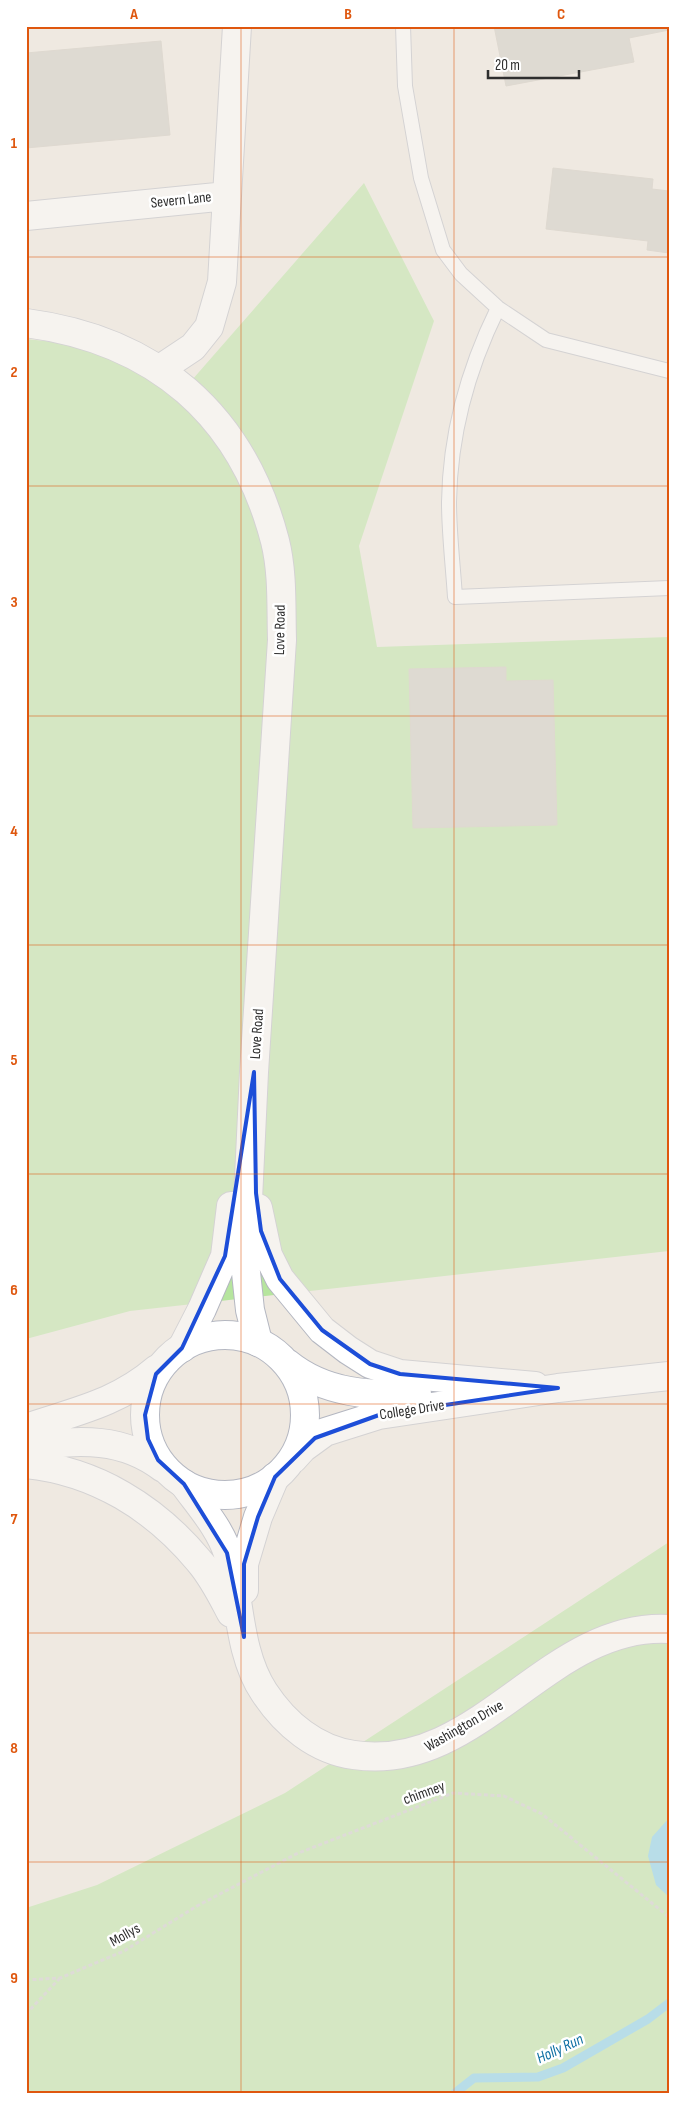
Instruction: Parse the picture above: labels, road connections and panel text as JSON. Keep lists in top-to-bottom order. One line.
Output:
{"streets":{"street":["Severn Lane","Love Road","College Drive","Washington Drive"],"path":["chimney","Mollys"]},"crossings":[["Severn Lane","Love Road"],["Love Road","College Drive"],["Love Road","Washington Drive"],["College Drive","Washington Drive"],["chimney","Mollys"]],"water":["Holly Run"],"scale_bar":"20 m","grid":{"columns":["A","B","C"],"rows":["1","2","3","4","5","6","7","8","9"]}}
